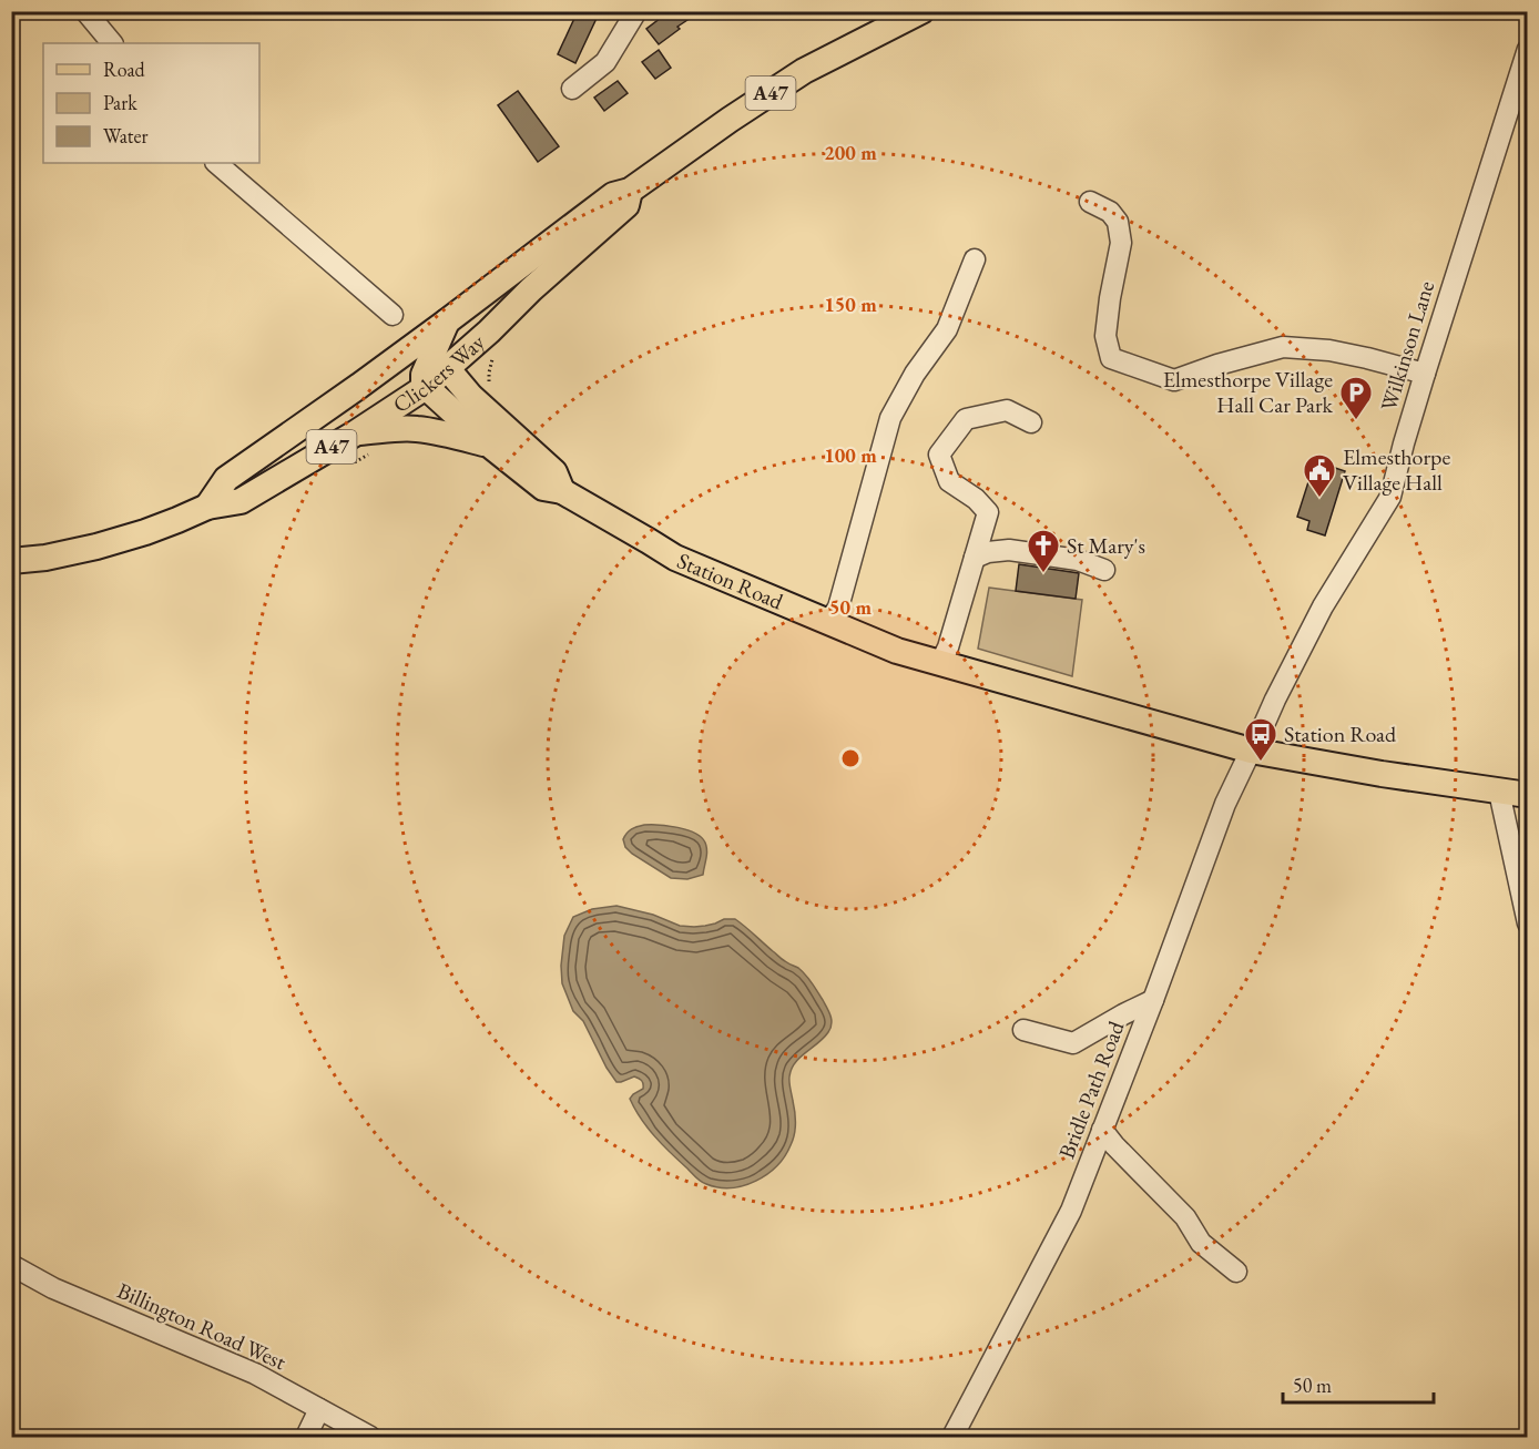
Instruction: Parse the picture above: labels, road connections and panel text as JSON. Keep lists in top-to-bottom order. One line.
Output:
{"streets":{"main road":["A47","Clickers Way","Station Road"],"street":["Wilkinson Lane","Bridle Path Road","Billington Road West"]},"crossings":[["Wilkinson Lane","Station Road"],["Wilkinson Lane","Bridle Path Road"],["Clickers Way","Station Road"],["Station Road","Bridle Path Road"]],"places":{"parking":["Elmesthorpe Village Hall Car Park"],"public building":["Elmesthorpe Village Hall"],"church":["St Mary's"],"bus stop":["Station Road"]},"legend":["Road","Park","Water"],"scale_bar":"50 m","rings":["200 m","150 m","100 m","50 m"]}
